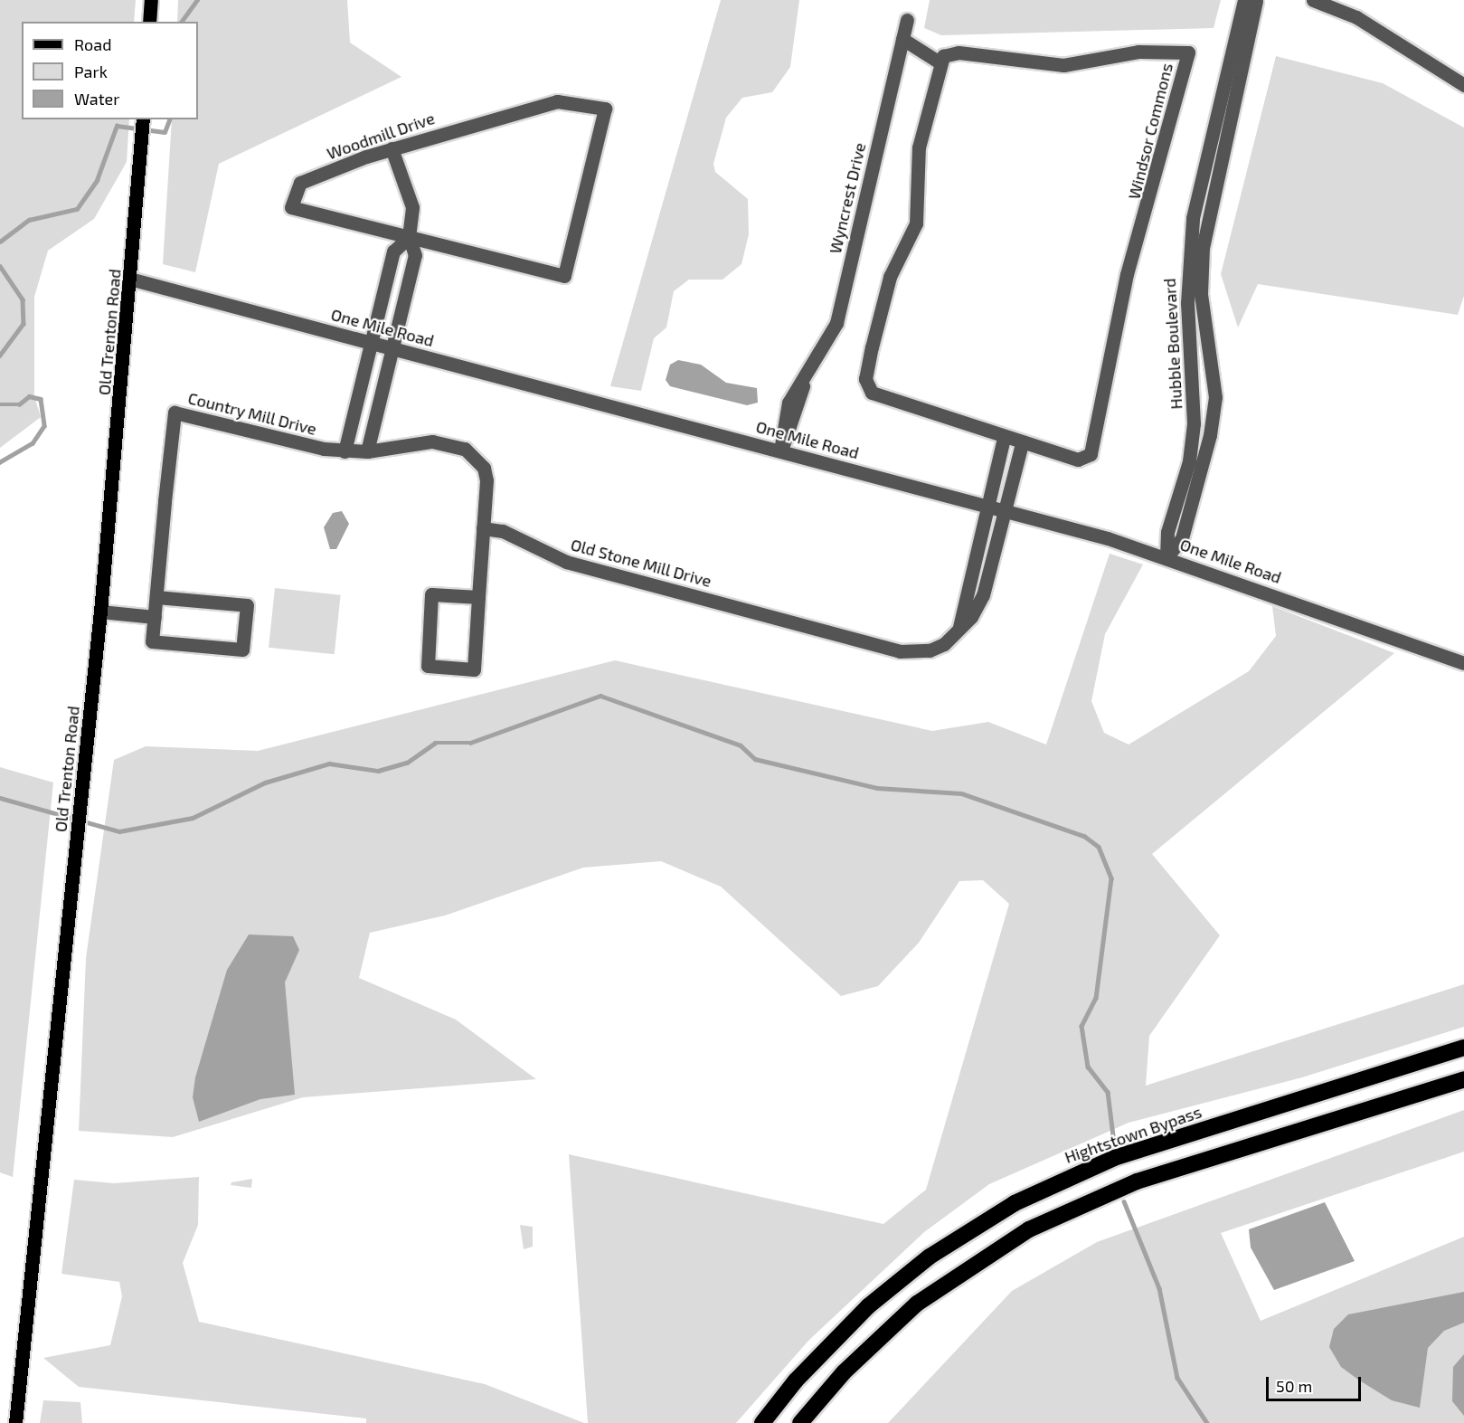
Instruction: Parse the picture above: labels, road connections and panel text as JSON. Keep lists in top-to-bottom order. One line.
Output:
{"streets":{"highway":["Hightstown Bypass"],"main road":["Old Trenton Road"],"street":["Windsor Commons","Woodmill Drive","Wyncrest Drive","One Mile Road","Hubble Boulevard","Country Mill Drive","Old Stone Mill Drive"]},"crossings":[["Wyncrest Drive","One Mile Road"],["One Mile Road","Old Trenton Road"],["One Mile Road","Hubble Boulevard"],["One Mile Road","Old Stone Mill Drive"]],"legend":["Road","Park","Water"],"scale_bar":"50 m"}
